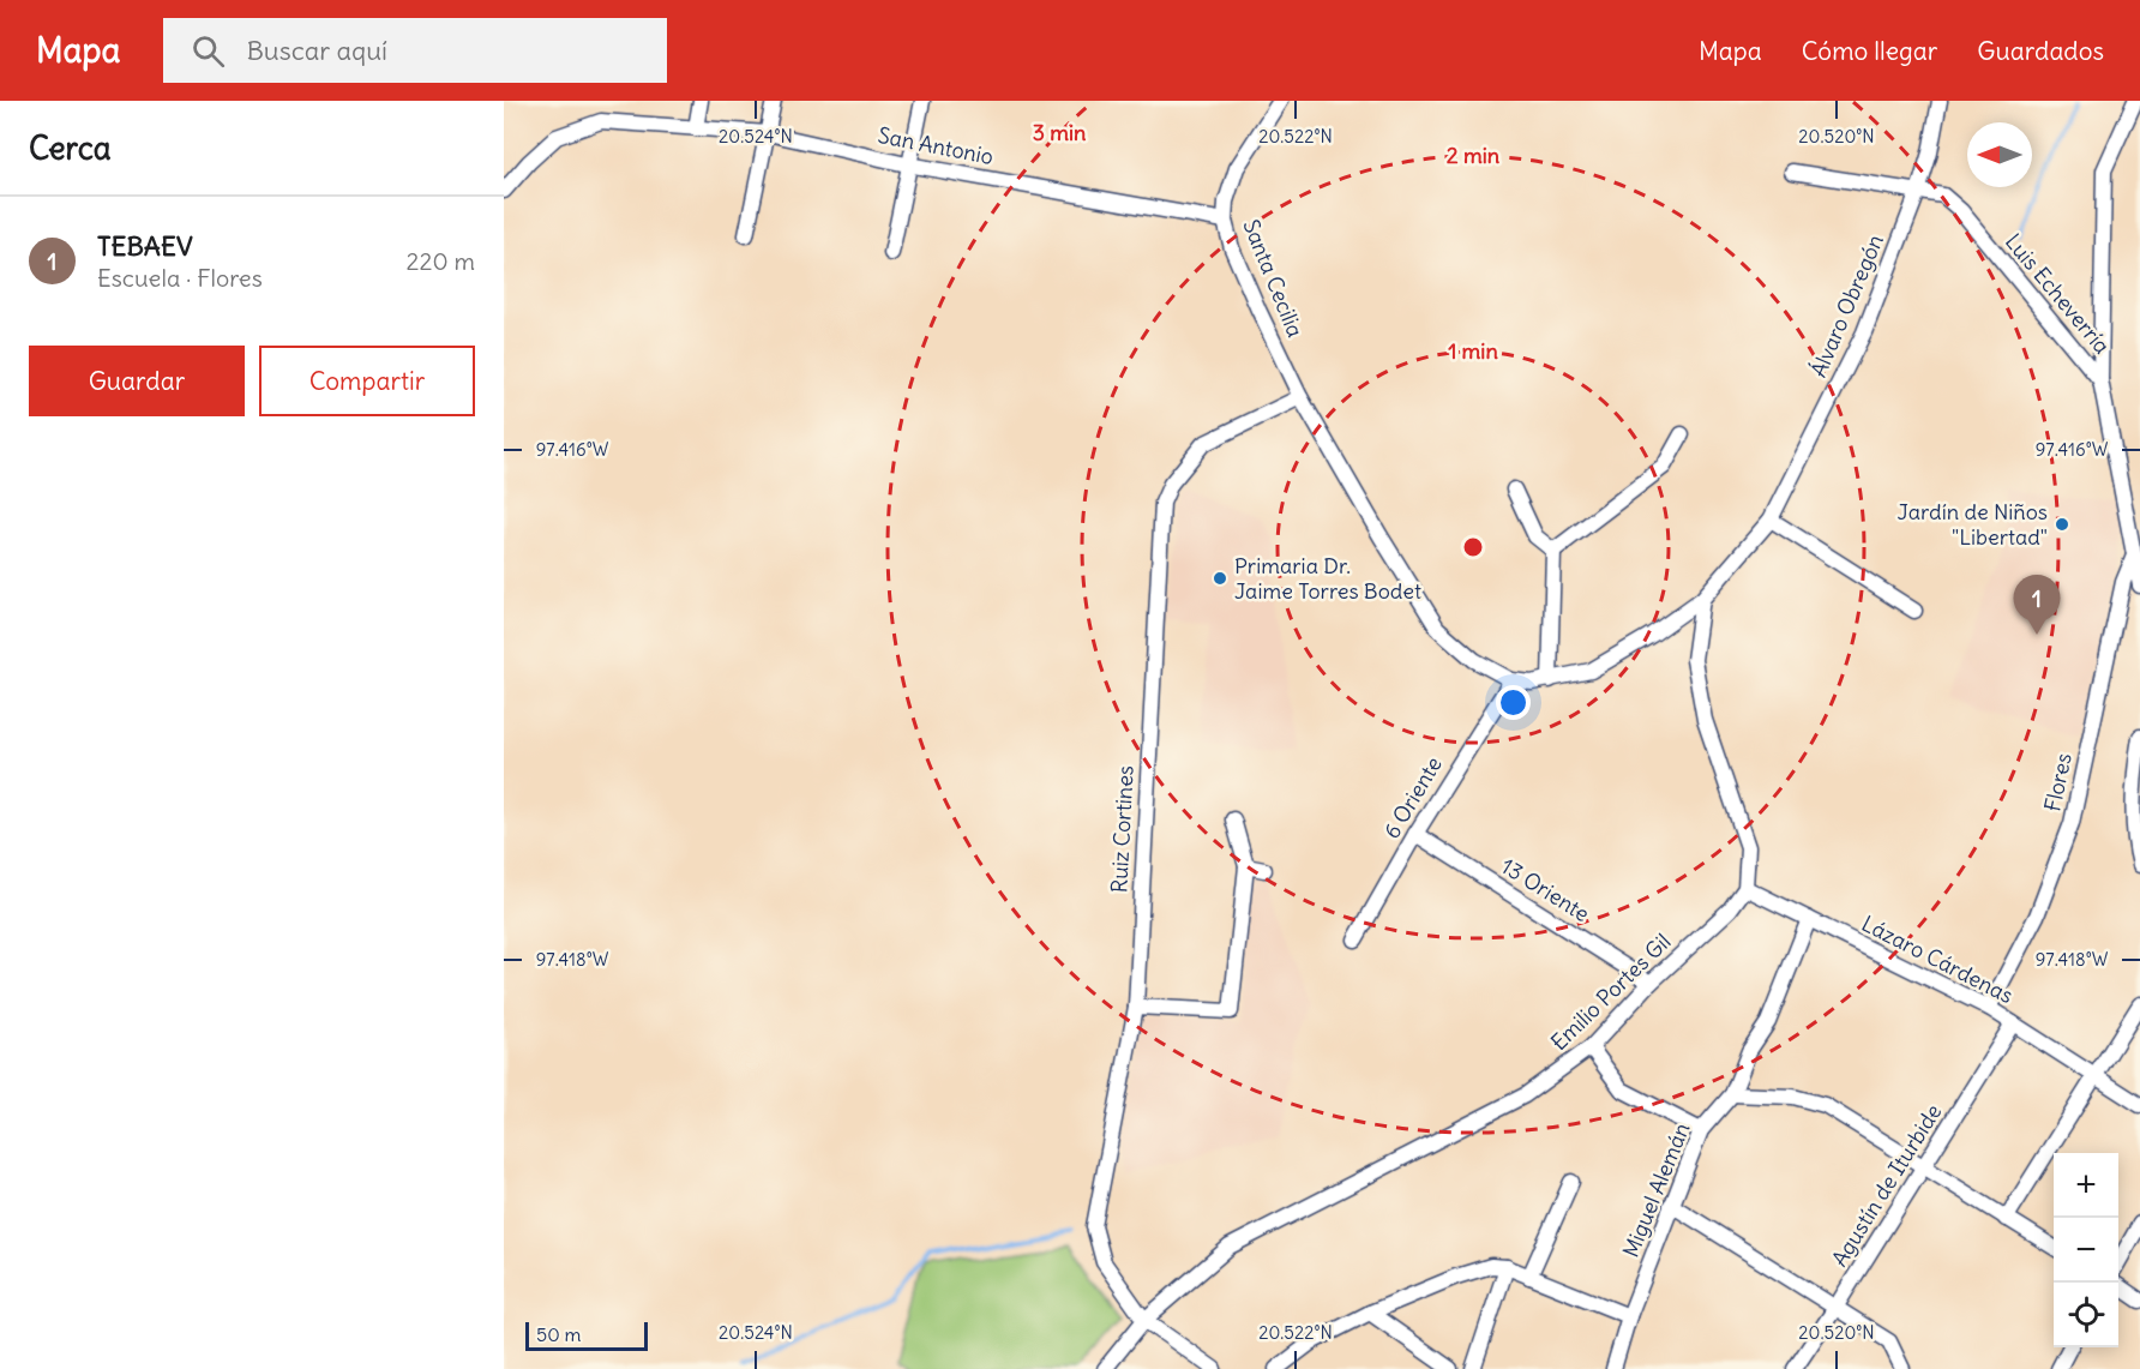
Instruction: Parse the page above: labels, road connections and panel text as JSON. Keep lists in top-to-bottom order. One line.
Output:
{"streets":{"street":["San Antonio","Santa Cecilia","Luis Echeverría","Álvaro Obregón","Flores","6 Oriente","Ruiz Cortines","13 Oriente","Lázaro Cárdenas","Emilio Portes Gil","Agustín de Iturbide","Miguel Alemán"]},"crossings":[["San Antonio","Santa Cecilia"],["Santa Cecilia","Álvaro Obregón"],["Santa Cecilia","Ruiz Cortines"],["Luis Echeverría","Álvaro Obregón"],["Luis Echeverría","Flores"],["Álvaro Obregón","6 Oriente"],["Álvaro Obregón","Ruiz Cortines"],["Flores","Lázaro Cárdenas"],["6 Oriente","13 Oriente"],["Ruiz Cortines","Emilio Portes Gil"],["13 Oriente","Emilio Portes Gil"],["Lázaro Cárdenas","Emilio Portes Gil"],["Lázaro Cárdenas","Agustín de Iturbide"],["Lázaro Cárdenas","Miguel Alemán"]],"places":["Jardín de Niños \"Libertad\"","Primaria Dr. Jaime Torres Bodet"],"scale_bar":"50 m","north":"left","page":{"header":"Mapa","search":"Buscar aquí","nav":["Mapa","Cómo llegar","Guardados"],"heading":"Cerca","list":[{"mark":"1","name":"TEBAEV","note":"Escuela · Flores","value":"220 m"}],"buttons":["Guardar","Compartir"],"pins":"1","map_buttons":["+","−"],"scale":"50 m"},"coordinates":["20.524°N","20.522°N","20.520°N","97.416°W","97.418°W"],"rings":["3 min","2 min","1 min"]}
